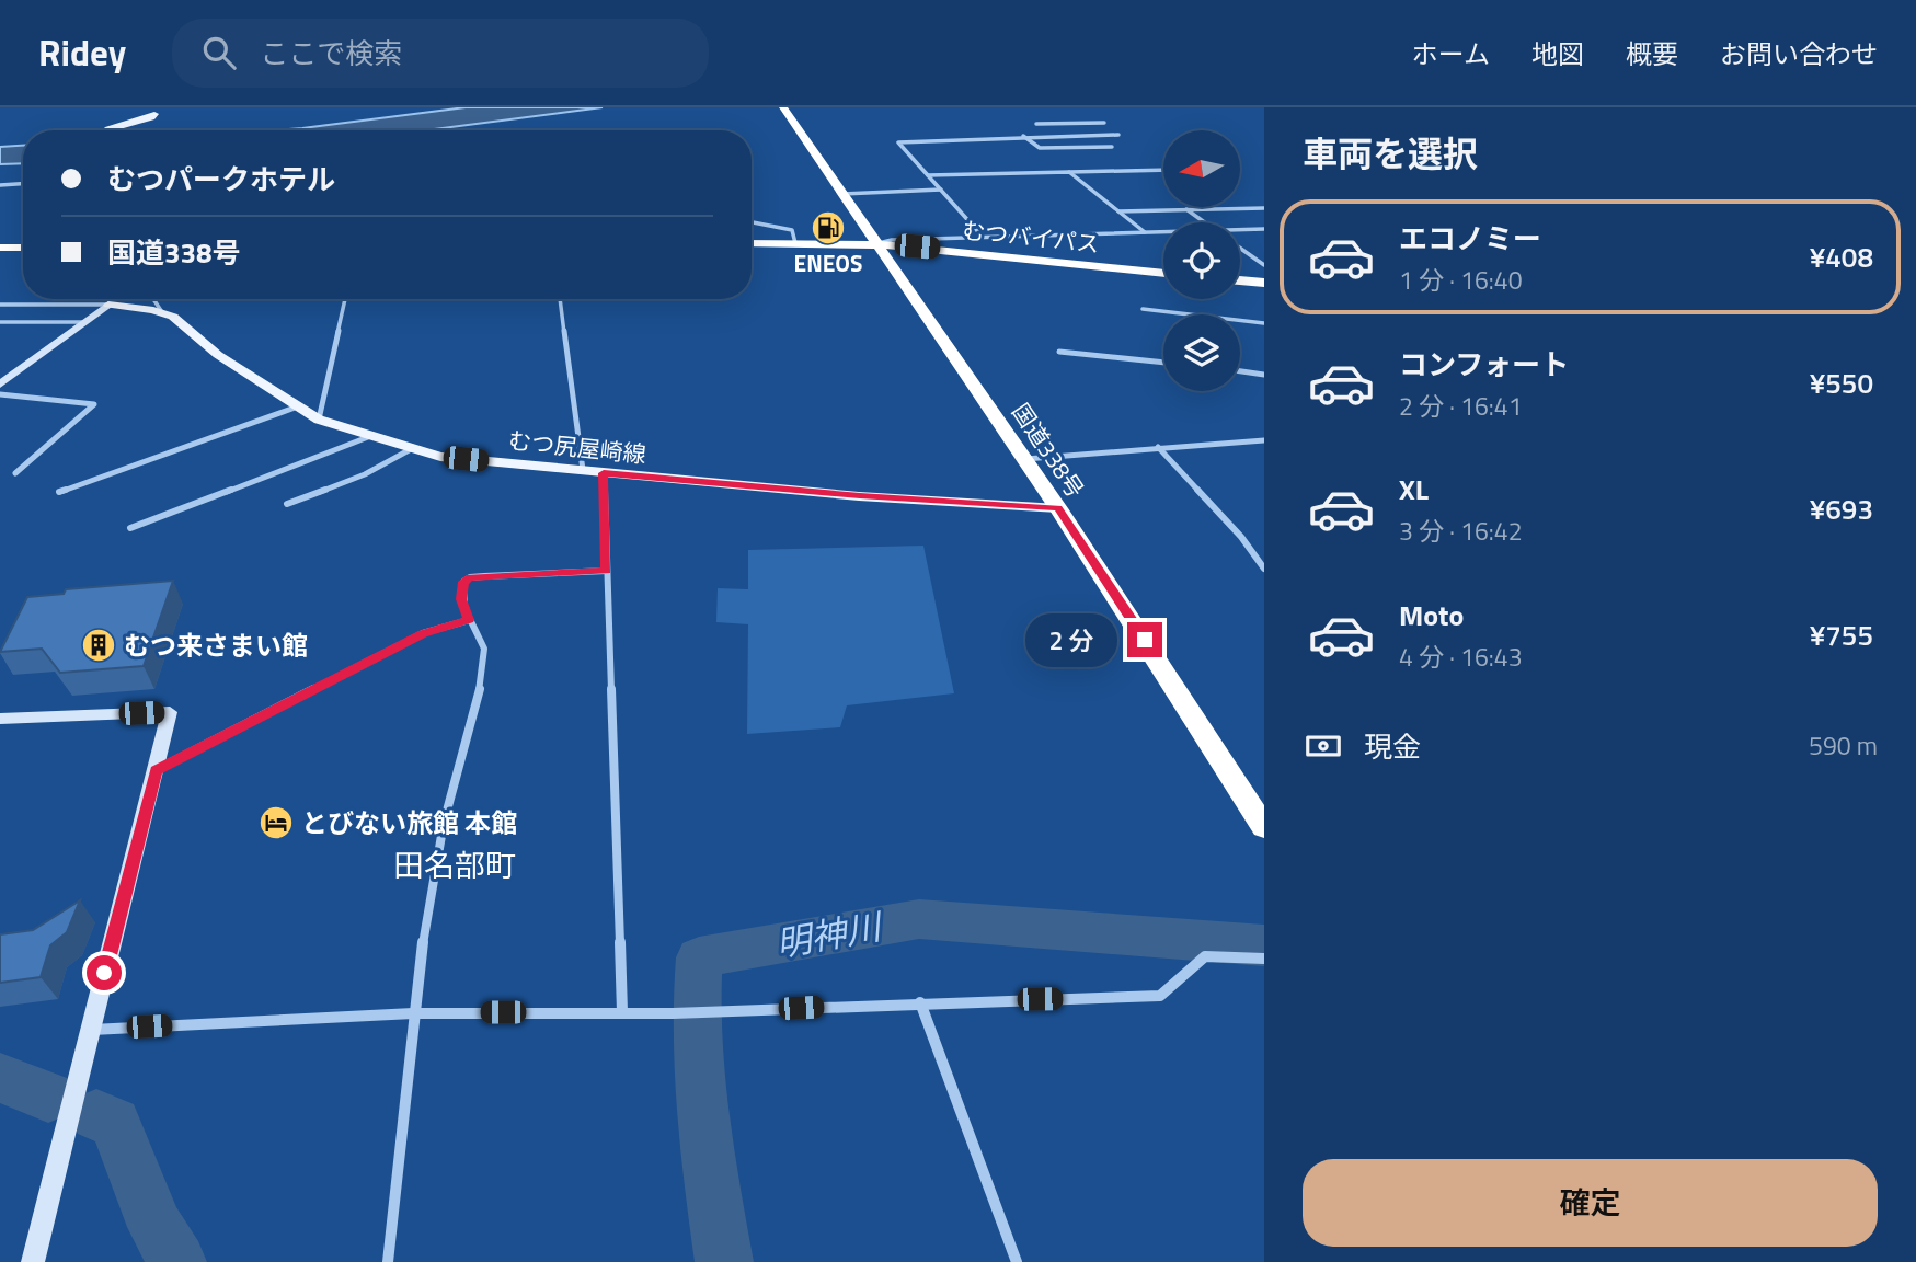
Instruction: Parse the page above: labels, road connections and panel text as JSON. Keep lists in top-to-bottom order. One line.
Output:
{"streets":{"highway":["むつバイパス","国道338号"],"main road":["むつ尻屋崎線"]},"crossings":[["むつバイパス","国道338号"],["むつ尻屋崎線","国道338号"]],"districts":["田名部町"],"water":["明神川"],"places":{"fuel station":["ENEOS"],"building":["むつ来さまい館"],"hotel":["とびない旅館 本館"]},"north":"left","page":{"header":"Ridey","search":"ここで検索","nav":["ホーム","地図","概要","お問い合わせ"],"heading":"車両を選択","banner":["むつパークホテル","国道338号"],"list":[{"name":"エコノミー","note":"1 分 · 16:40","value":"¥408"},{"name":"コンフォート","note":"2 分 · 16:41","value":"¥550"},{"name":"XL","note":"3 分 · 16:42","value":"¥693"},{"name":"Moto","note":"4 分 · 16:43","value":"¥755"}],"bubble":"2 分","pay":["現金","590 m"],"buttons":"確定"}}
